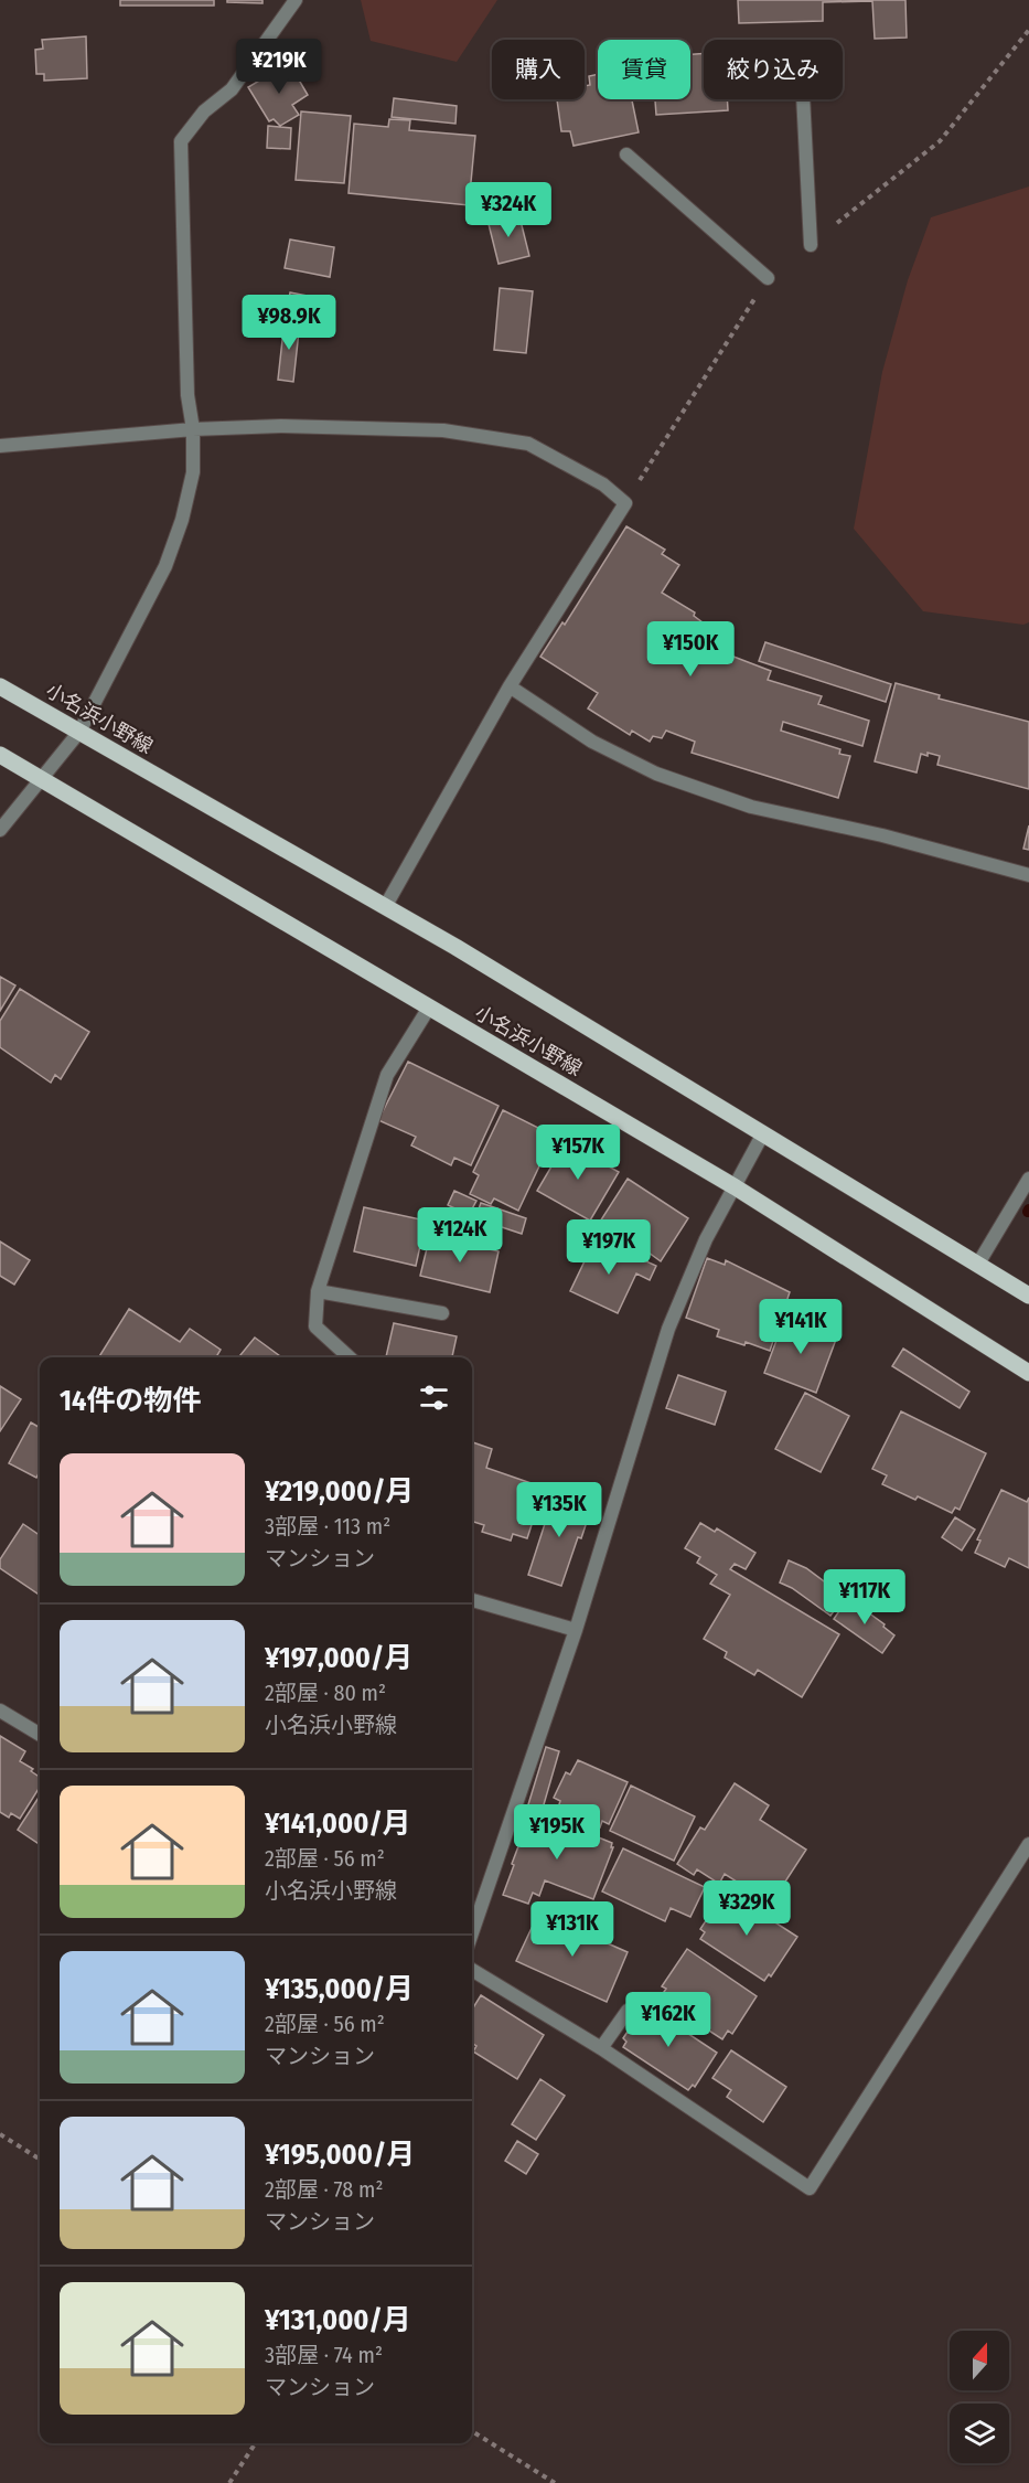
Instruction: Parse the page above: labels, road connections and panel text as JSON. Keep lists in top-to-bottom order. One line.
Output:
{"streets":{"main road":["小名浜小野線"]},"north":"top","page":{"price":["¥219K","¥324K","¥98.9K","¥150K","¥157K","¥124K","¥197K","¥141K","¥135K","¥117K","¥195K","¥329K","¥131K","¥162K"],"chip":["購入","賃貸","絞り込み"],"heading":"14件の物件","list":[{"name":"¥219,000/月","note":"3部屋 · 113 m² · マンション"},{"name":"¥197,000/月","note":"2部屋 · 80 m² · 小名浜小野線"},{"name":"¥141,000/月","note":"2部屋 · 56 m² · 小名浜小野線"},{"name":"¥135,000/月","note":"2部屋 · 56 m² · マンション"},{"name":"¥195,000/月","note":"2部屋 · 78 m² · マンション"},{"name":"¥131,000/月","note":"3部屋 · 74 m² · マンション"}]}}
